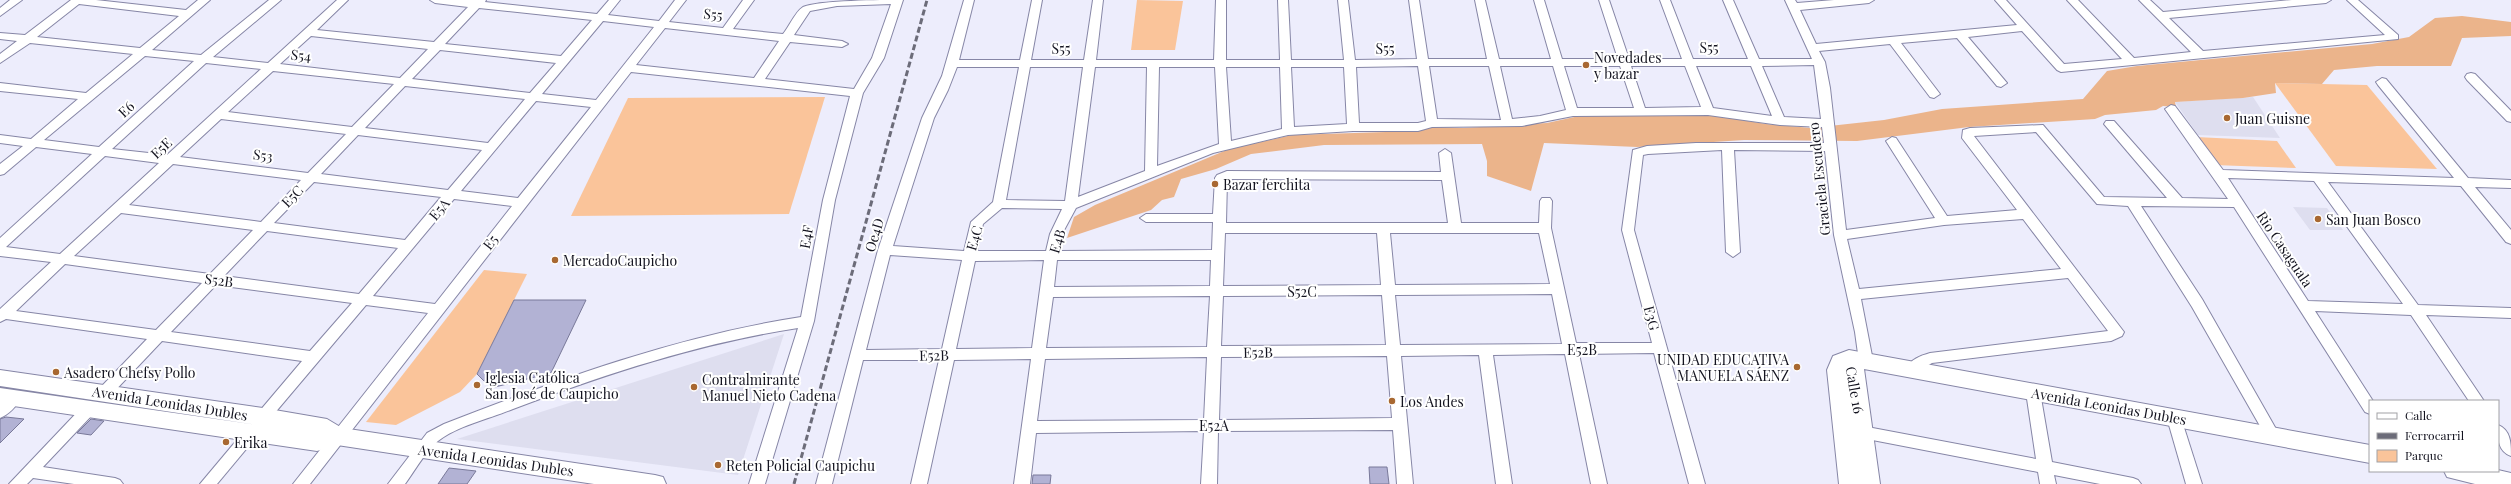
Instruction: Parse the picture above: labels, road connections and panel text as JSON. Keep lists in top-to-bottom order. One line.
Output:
{"streets":{"main road":["Calle 16","Avenida Leonidas Dubles"],"street":["S55","S54","E6","E5E","S53","Graciela Escudero","E5C","E5A","Oe4D","E4F","E4C","E4B","E5","Rio Casaguala","S52B","S52C","E3G","E52B","E52A"]},"crossings":[["S55","Graciela Escudero"],["S55","E5C"],["S55","E5A"],["S55","Oe4D"],["S55","E4B"],["S55","E5"],["S54","E6"],["S54","E5E"],["S54","E5C"],["S54","E5A"],["S54","E5"],["E6","S53"],["E5E","S53"],["E5E","S52B"],["S53","E5C"],["S53","E5A"],["S53","E5"],["Graciela Escudero","Calle 16"],["Graciela Escudero","Avenida Leonidas Dubles"],["E5C","S52B"],["E5C","Avenida Leonidas Dubles"],["E5A","S52B"],["E5A","Avenida Leonidas Dubles"],["Oe4D","E52B"],["E4C","E52B"],["E4B","S52C"],["E4B","E52B"],["E4B","E52A"],["E5","S52B"],["E5","Avenida Leonidas Dubles"],["E3G","E52B"],["Calle 16","Avenida Leonidas Dubles"]],"places":["Novedades y bazar","Juan Guisne","Bazar ferchita","San Juan Bosco","MercadoCaupicho","UNIDAD EDUCATIVA MANUELA SÁENZ","Asadero Chefsy Pollo","Iglesia Católica San José de Caupicho","Contralmirante Manuel Nieto Cadena","Los Andes","Erika","Reten Policial Caupichu"],"legend":["Calle","Ferrocarril","Parque"]}
